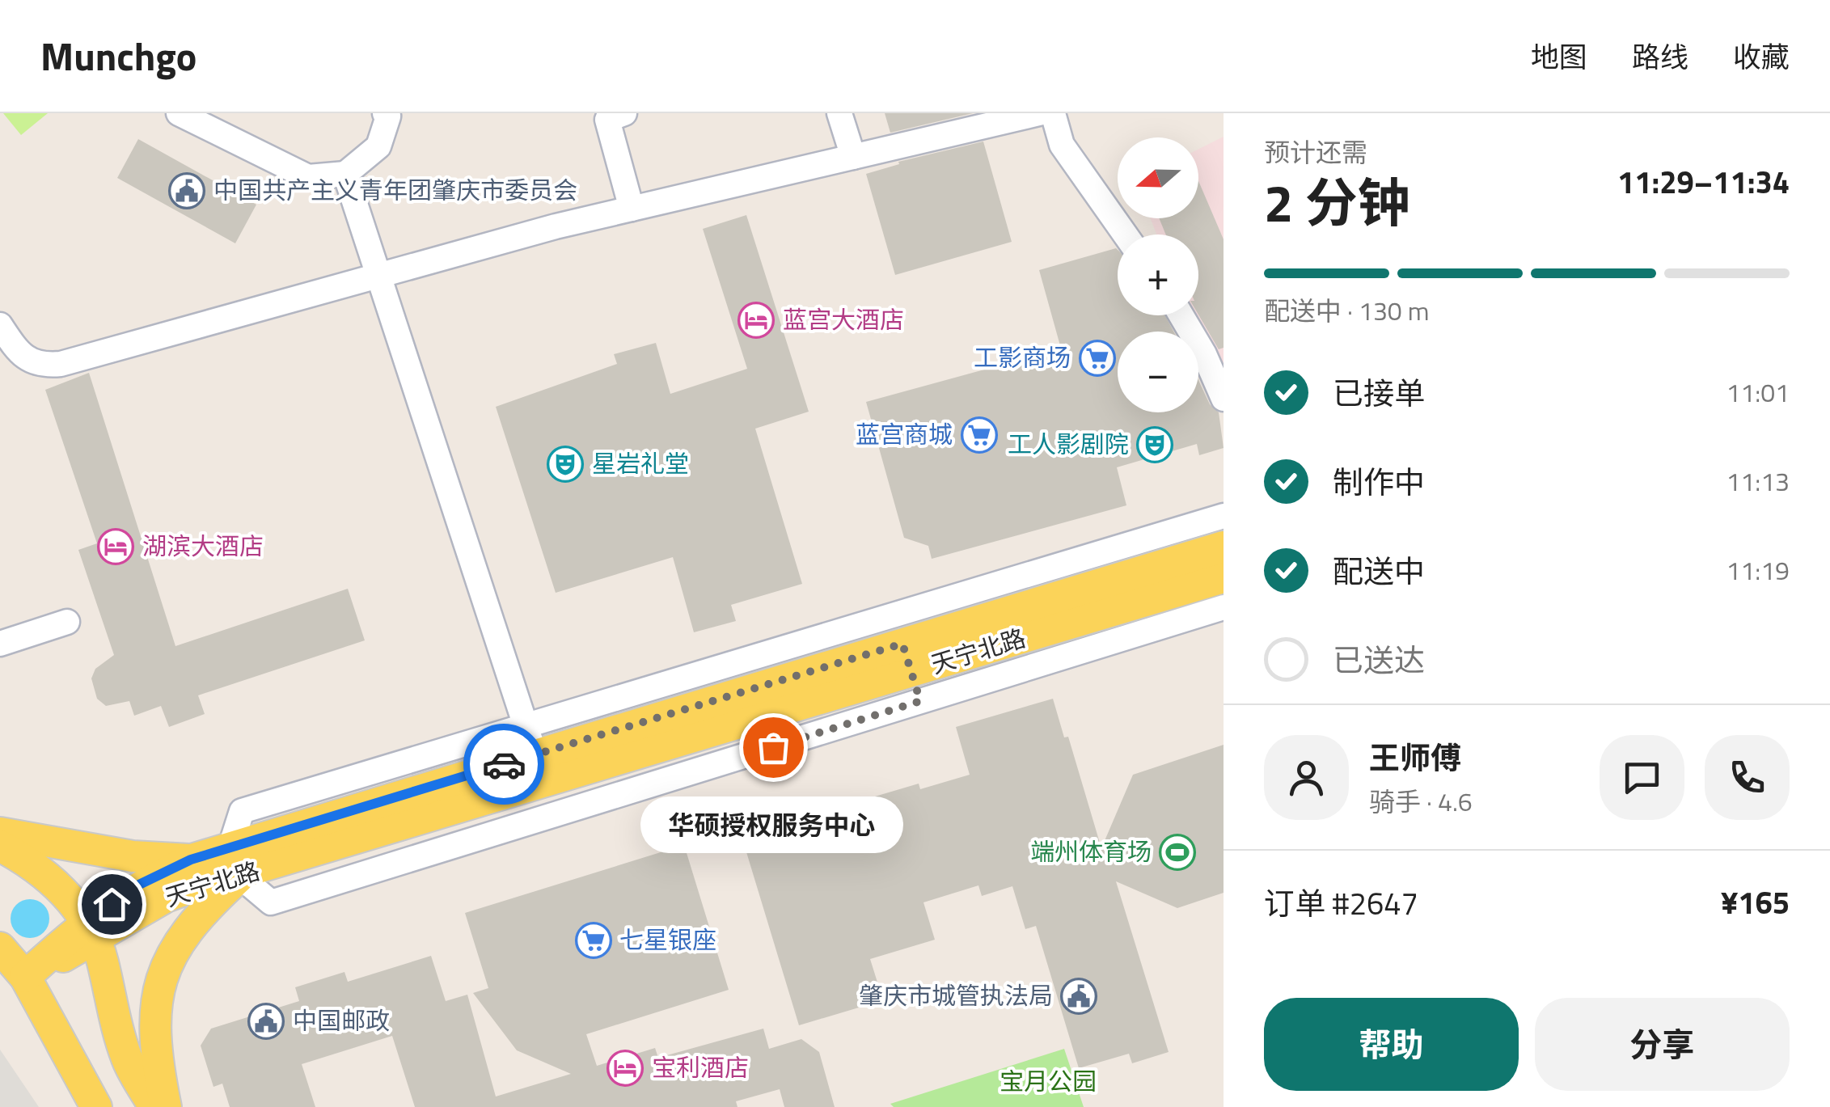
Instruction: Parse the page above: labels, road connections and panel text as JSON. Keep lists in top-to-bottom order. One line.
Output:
{"streets":{"main road":["天宁北路"]},"parks":["宝月公园"],"places":{"public building":["中国共产主义青年团肇庆市委员会","肇庆市城管执法局","中国邮政"],"hotel":["蓝宫大酒店","湖滨大酒店","宝利酒店"],"supermarket":["工影商场","蓝宫商城","七星银座"],"theatre":["工人影剧院","星岩礼堂"],"other":["华硕授权服务中心"],"sports":["端州体育场"]},"north":"left","page":{"header":"Munchgo","nav":["地图","路线","收藏"],"heading":["2 分钟","预计还需","11:29–11:34"],"panel":["王师傅","骑手 · 4.6","订单 #2647","¥165"],"map_buttons":["+","−"],"bar":"配送中 · 130 m","list":[["已接单","11:01"],["制作中","11:13"],["配送中","11:19"],"已送达"],"bubble":"华硕授权服务中心","buttons":["帮助","分享"]}}
